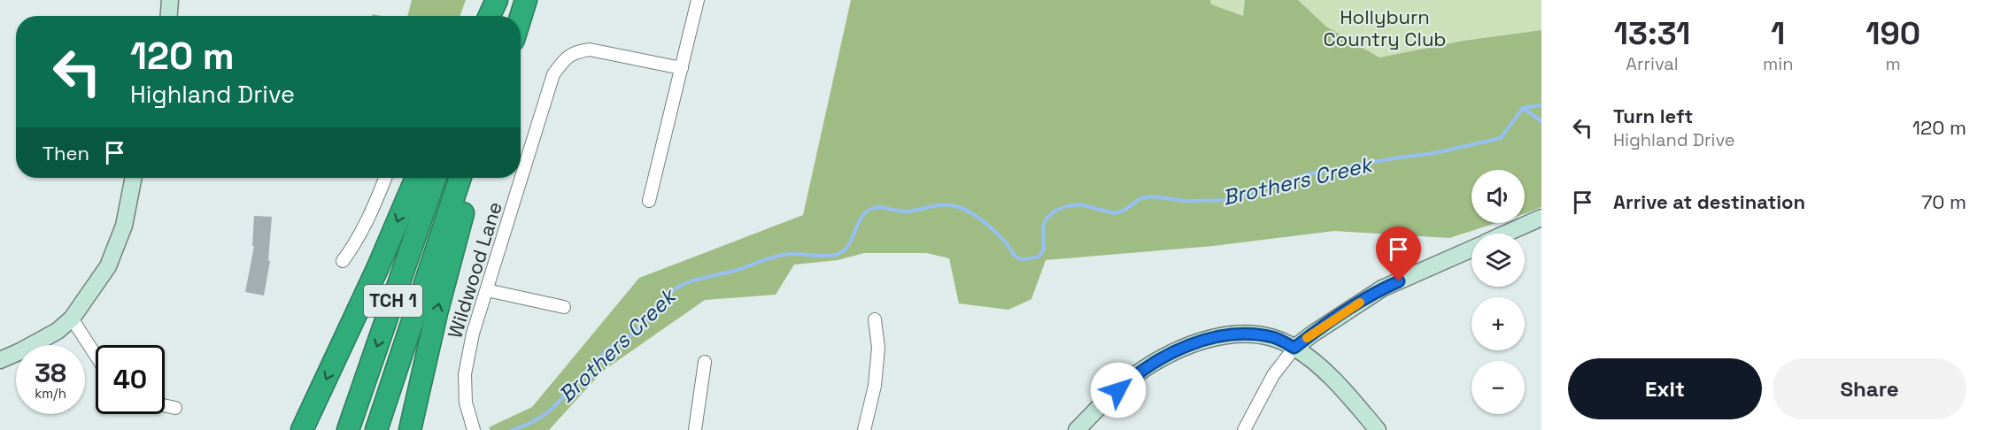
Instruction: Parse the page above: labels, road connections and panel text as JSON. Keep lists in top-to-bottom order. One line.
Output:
{"streets":{"highway":["TCH 1"],"street":["Wildwood Lane"]},"water":["Brothers Creek"],"parks":["Hollyburn Country Club"],"page":{"eta":["13:31","Arrival","1","min","190","m"],"turn":["120 m","Highland Drive"],"list":[{"name":"Turn left","note":"Highland Drive","value":"120 m"},{"name":"Arrive at destination","value":"70 m"}],"then":"Then","map_buttons":["+","−"],"speed":"38 km/h","limit":"40","buttons":["Exit","Share"]}}
